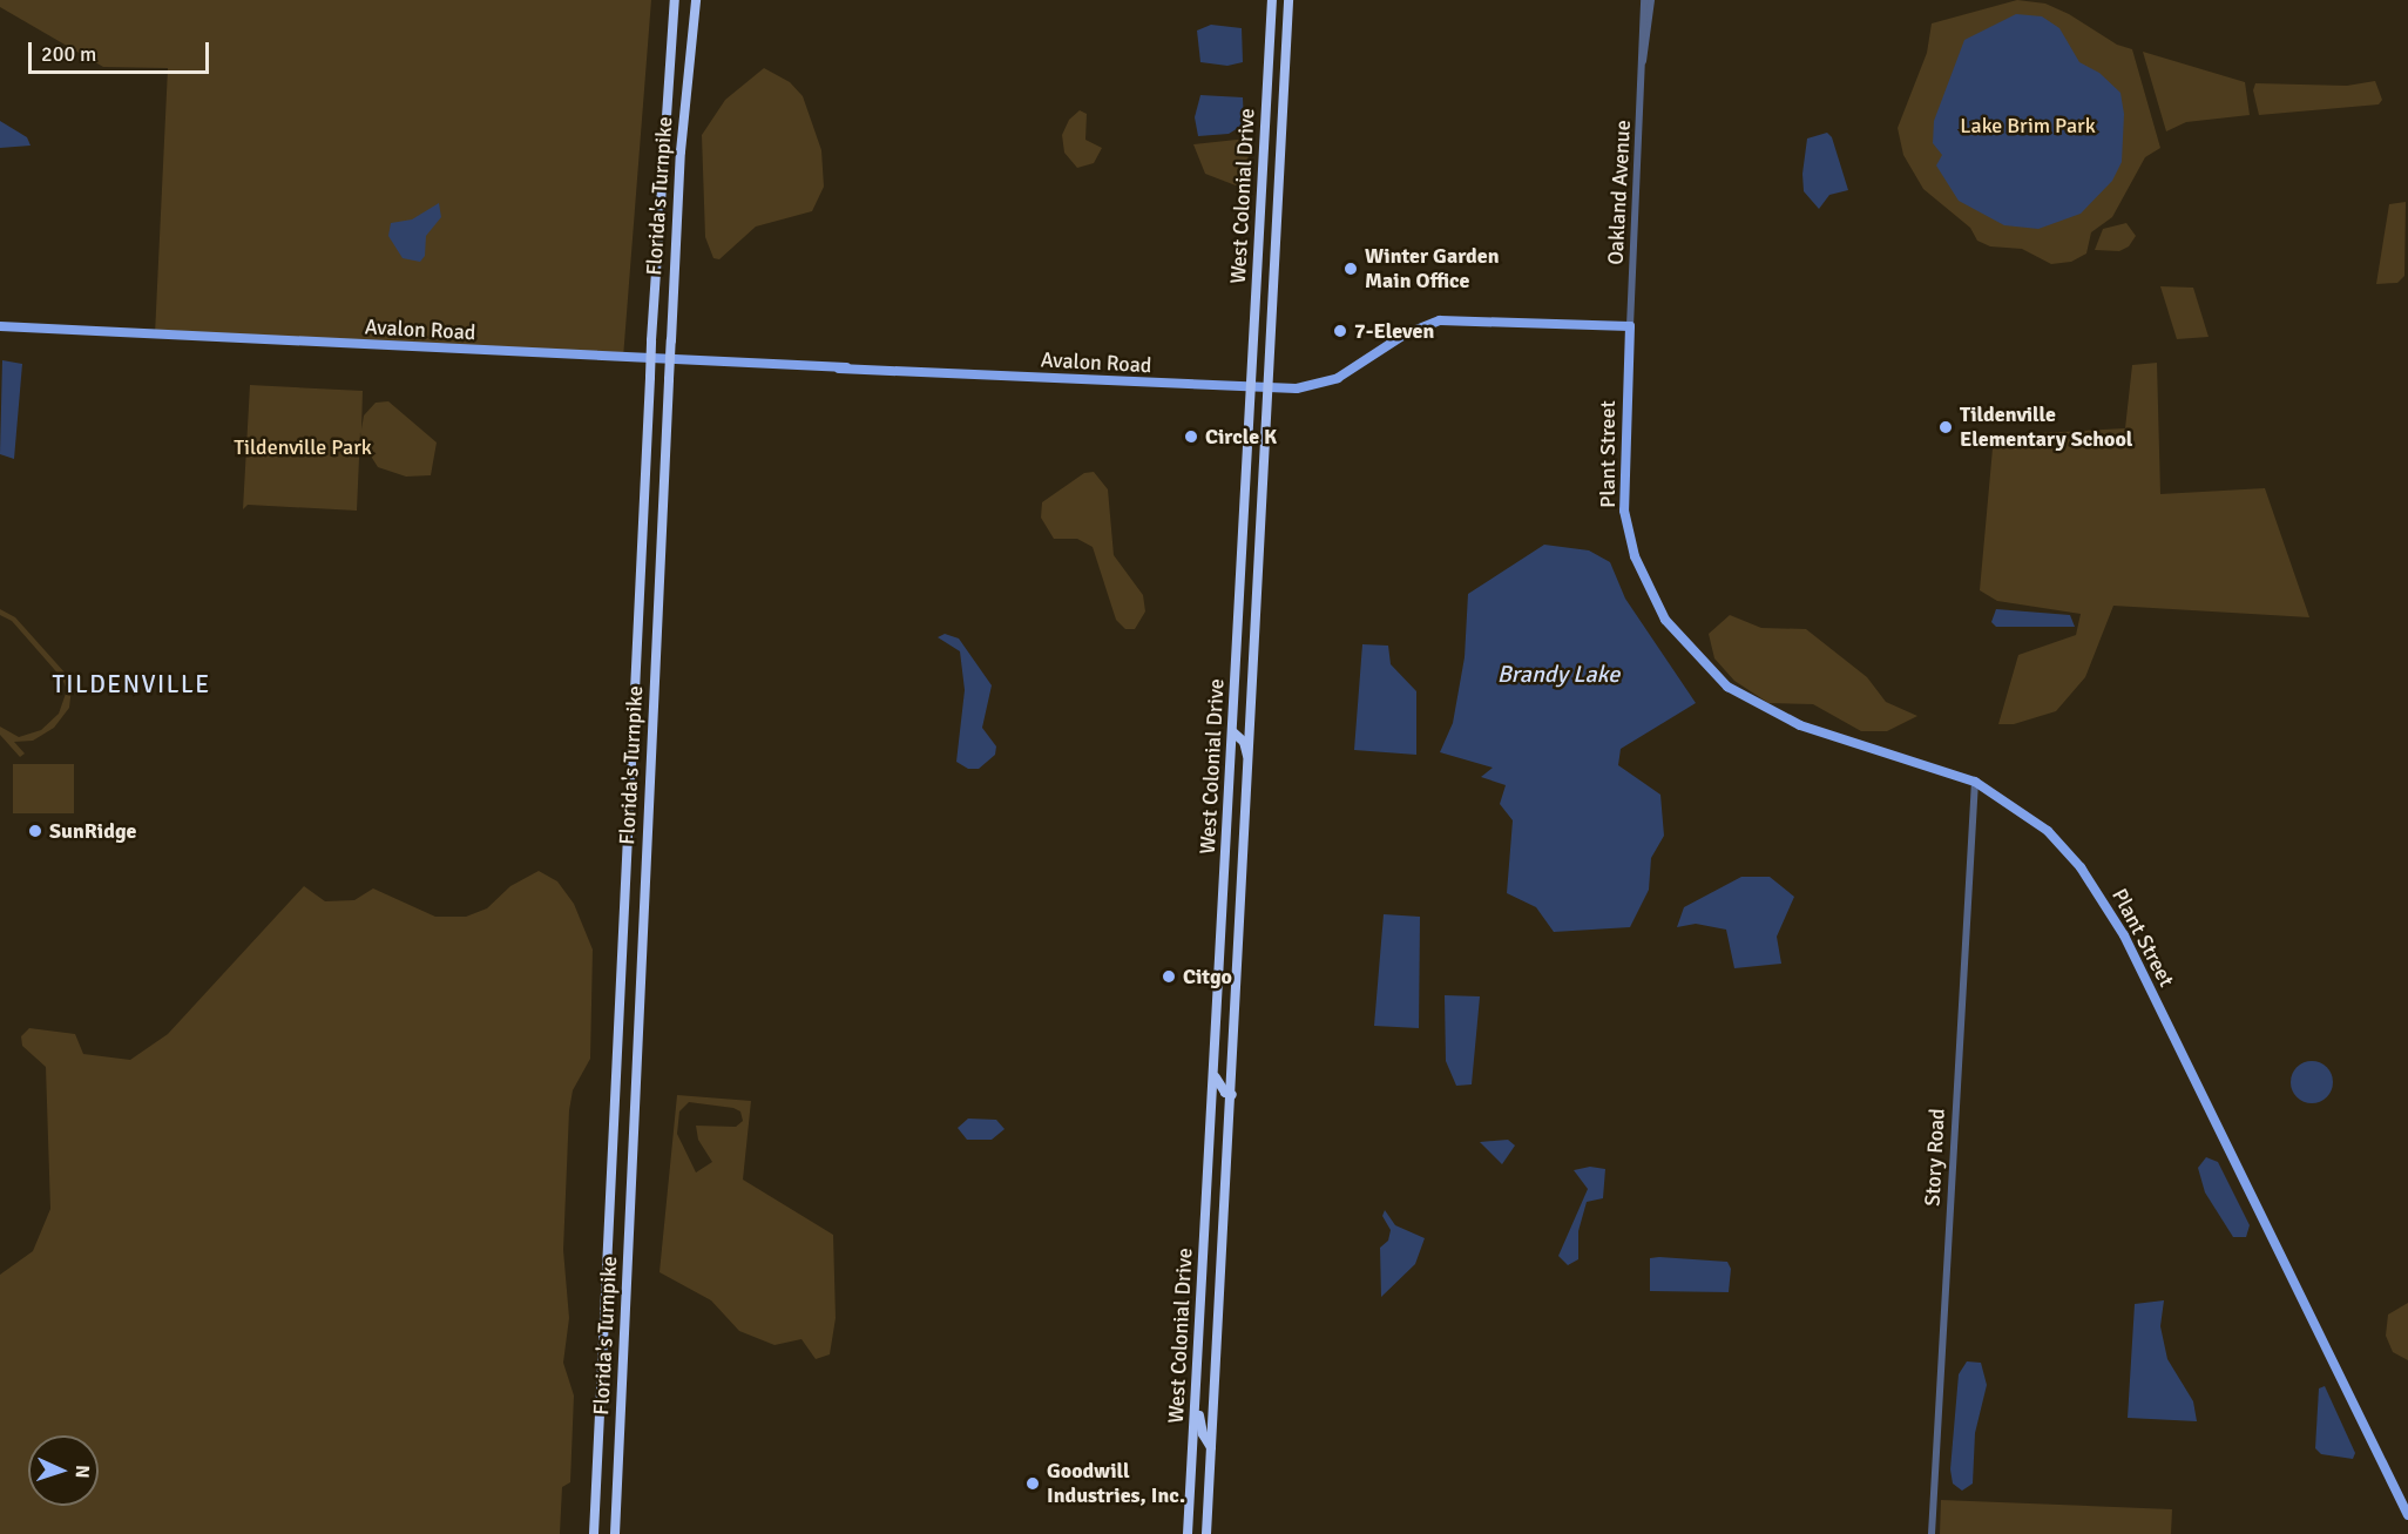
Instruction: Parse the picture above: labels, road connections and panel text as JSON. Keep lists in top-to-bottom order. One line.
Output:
{"streets":{"highway":["Florida's Turnpike","West Colonial Drive"],"main road":["Avalon Road","Plant Street"],"street":["Oakland Avenue","Story Road"]},"crossings":[["Oakland Avenue","Avalon Road"],["Oakland Avenue","Plant Street"],["West Colonial Drive","Avalon Road"],["Avalon Road","Plant Street"],["Plant Street","Story Road"]],"districts":["TILDENVILLE"],"water":["Brandy Lake"],"parks":["Lake Brim Park","Tildenville Park"],"places":["Winter Garden Main Office","7-Eleven","Tildenville Elementary School","Circle K","SunRidge","Citgo","Goodwill Industries, Inc."],"scale_bar":"200 m","north":"right"}
